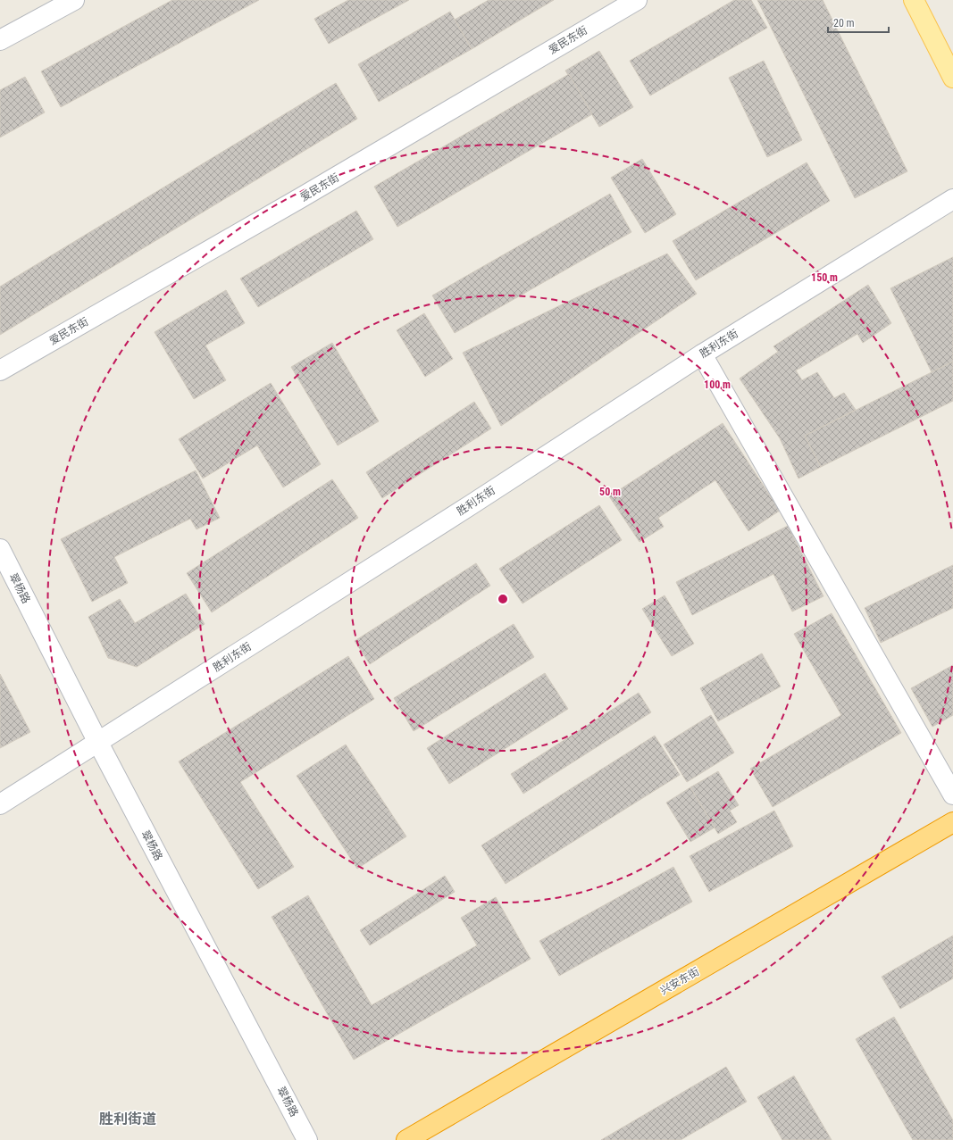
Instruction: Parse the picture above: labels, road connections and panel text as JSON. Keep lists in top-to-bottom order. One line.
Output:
{"streets":{"highway":["兴安东街"],"street":["爱民东街","胜利东街","翠杨路"]},"crossings":[["胜利东街","翠杨路"]],"districts":["胜利街道"],"scale_bar":"20 m","rings":["150 m","100 m","50 m"]}
